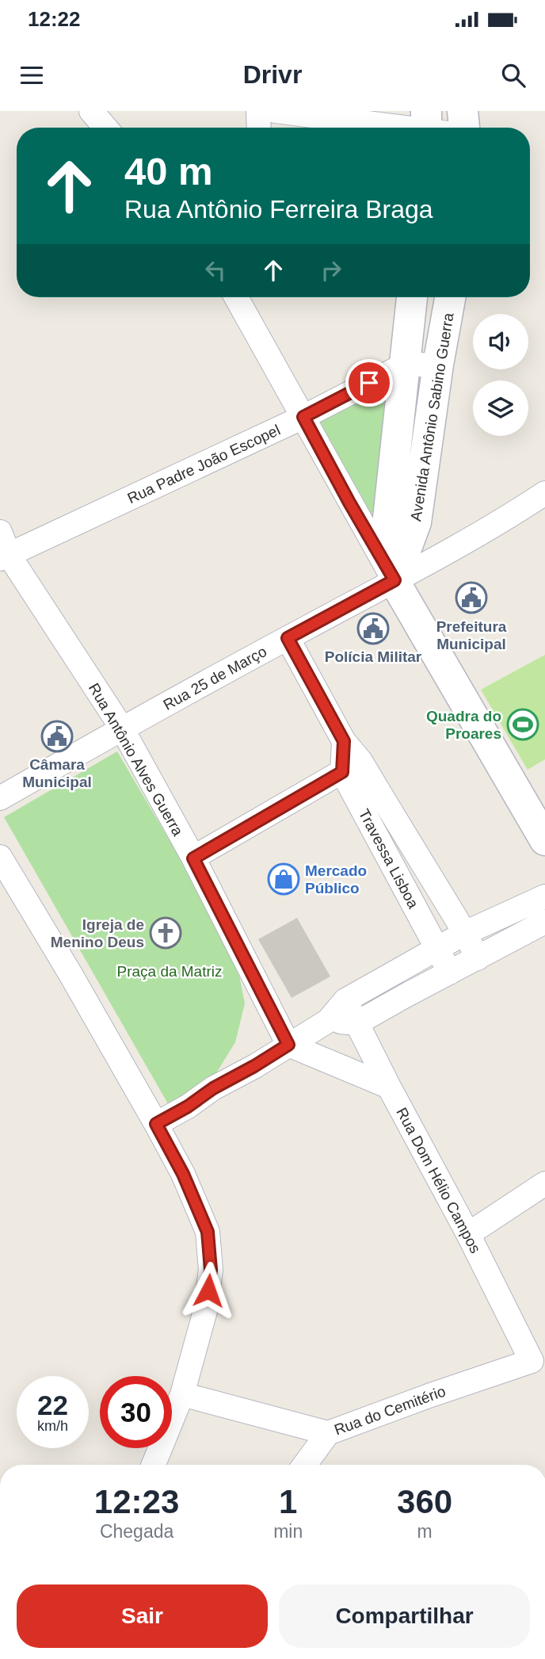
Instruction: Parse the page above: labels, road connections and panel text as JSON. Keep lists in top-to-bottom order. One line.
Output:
{"streets":{"street":["Avenida Antônio Sabino Guerra","Rua Padre João Escopel","Rua 25 de Março","Rua Antônio Alves Guerra","Travessa Lisboa","Rua Dom Hélio Campos","Rua do Cemitério"]},"crossings":[["Avenida Antônio Sabino Guerra","Rua Padre João Escopel"],["Avenida Antônio Sabino Guerra","Rua 25 de Março"],["Rua Padre João Escopel","Rua Antônio Alves Guerra"],["Rua 25 de Março","Rua Antônio Alves Guerra"],["Rua Dom Hélio Campos","Rua do Cemitério"]],"parks":["Praça da Matriz"],"places":{"public building":["Prefeitura Municipal","Polícia Militar","Câmara Municipal"],"sports":["Quadra do Proares"],"shop":["Mercado Público"],"church":["Igreja de Menino Deus"]},"page":{"status":"12:22","header":"Drivr","turn":["40 m","Rua Antônio Ferreira Braga"],"speed":"22 km/h","limit":"30","eta":["12:23","Chegada","1","min","360","m"],"buttons":["Sair","Compartilhar"]}}
